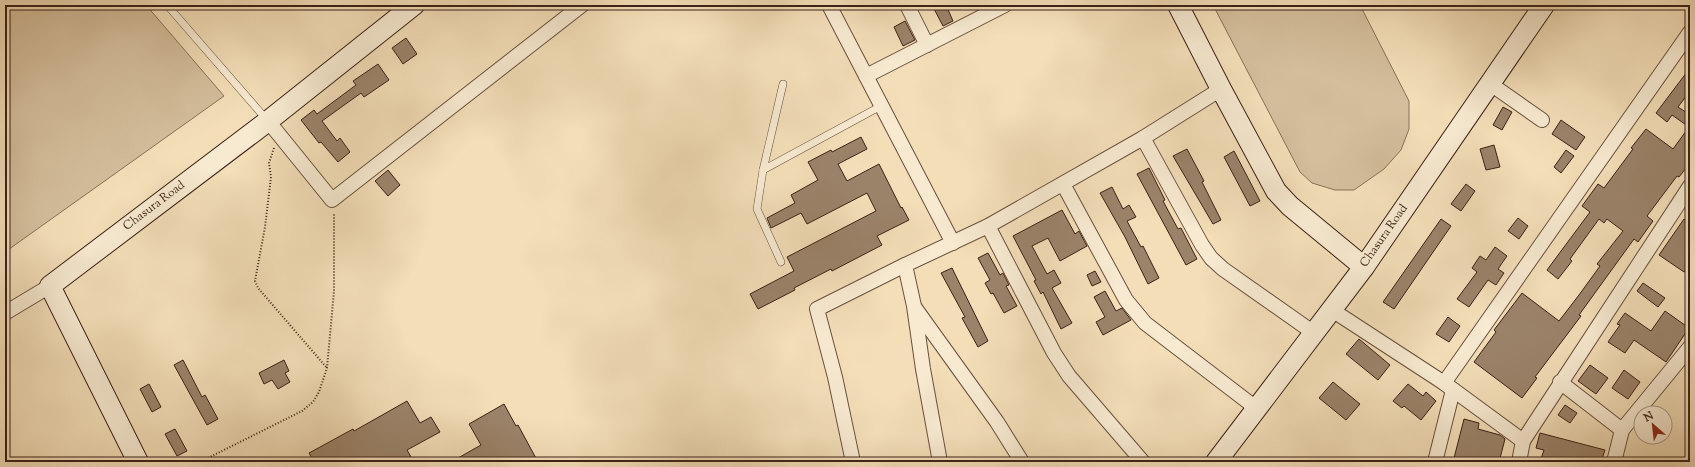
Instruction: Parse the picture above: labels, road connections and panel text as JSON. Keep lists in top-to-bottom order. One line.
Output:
{"streets":{"street":["Chasura Road"]},"north":"top left"}
